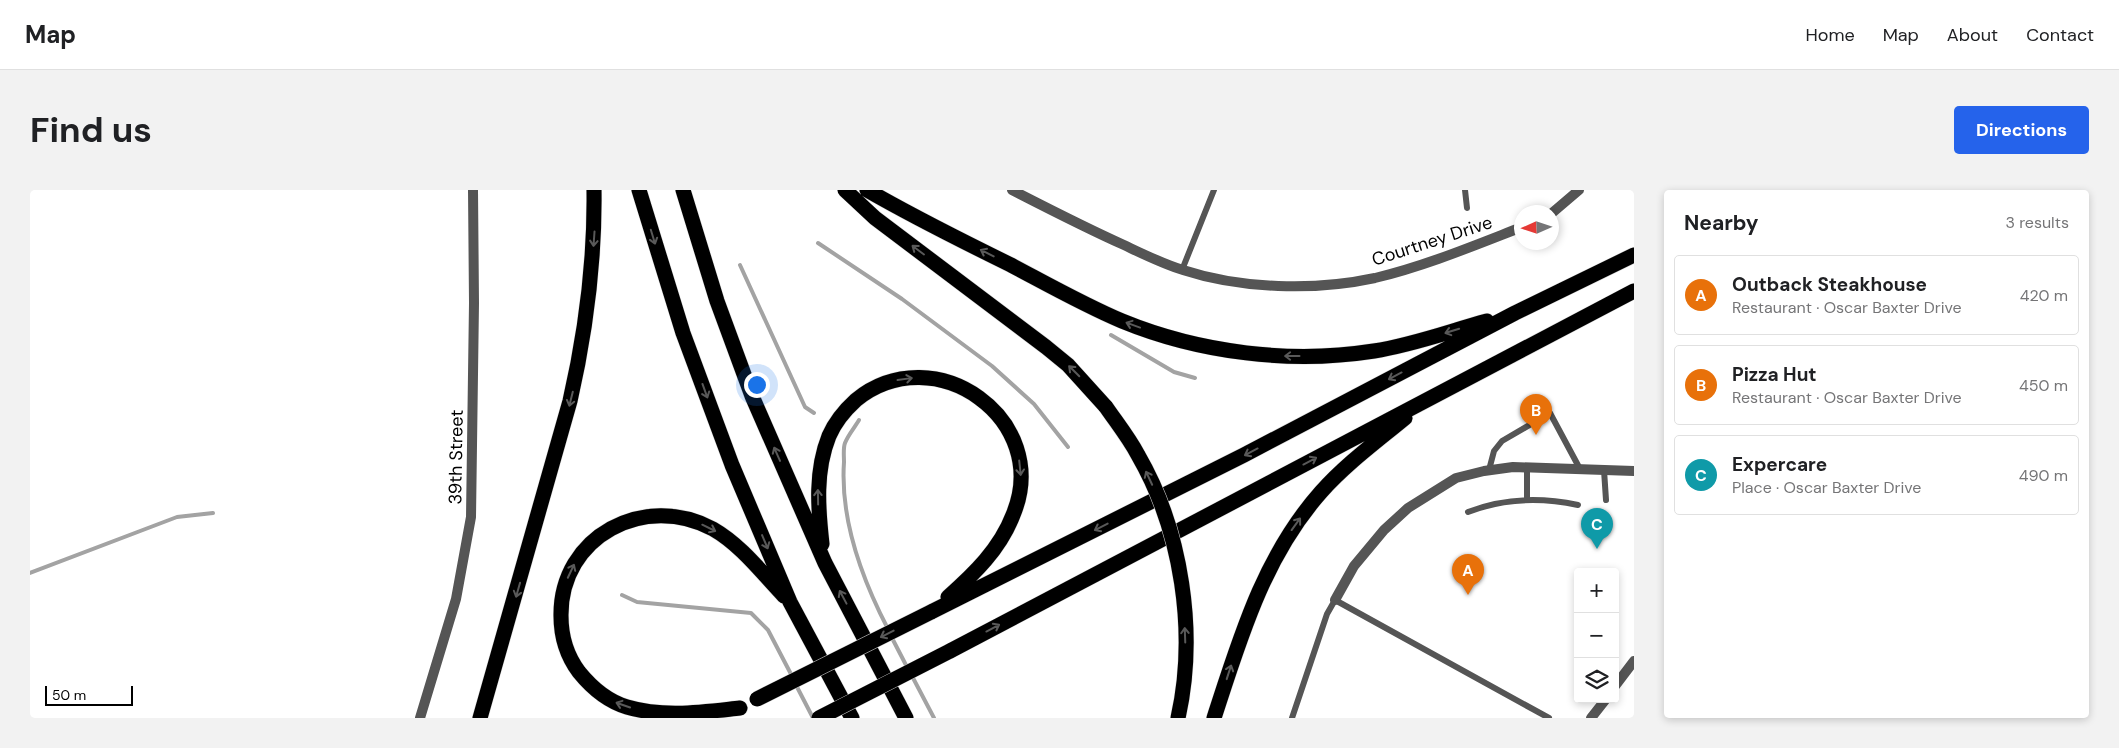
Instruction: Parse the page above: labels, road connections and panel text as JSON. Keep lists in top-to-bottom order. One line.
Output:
{"streets":{"street":["Courtney Drive","39th Street"]},"scale_bar":"50 m","north":"left","page":{"header":"Map","nav":["Home","Map","About","Contact"],"buttons":"Directions","title":"Find us","heading":["Nearby","3 results"],"list":[{"mark":"A","name":"Outback Steakhouse","note":"Restaurant · Oscar Baxter Drive","value":"420 m"},{"mark":"B","name":"Pizza Hut","note":"Restaurant · Oscar Baxter Drive","value":"450 m"},{"mark":"C","name":"Expercare","note":"Place · Oscar Baxter Drive","value":"490 m"}],"pins":["B","C","A"],"map_buttons":["+","−"],"scale":"50 m"}}
